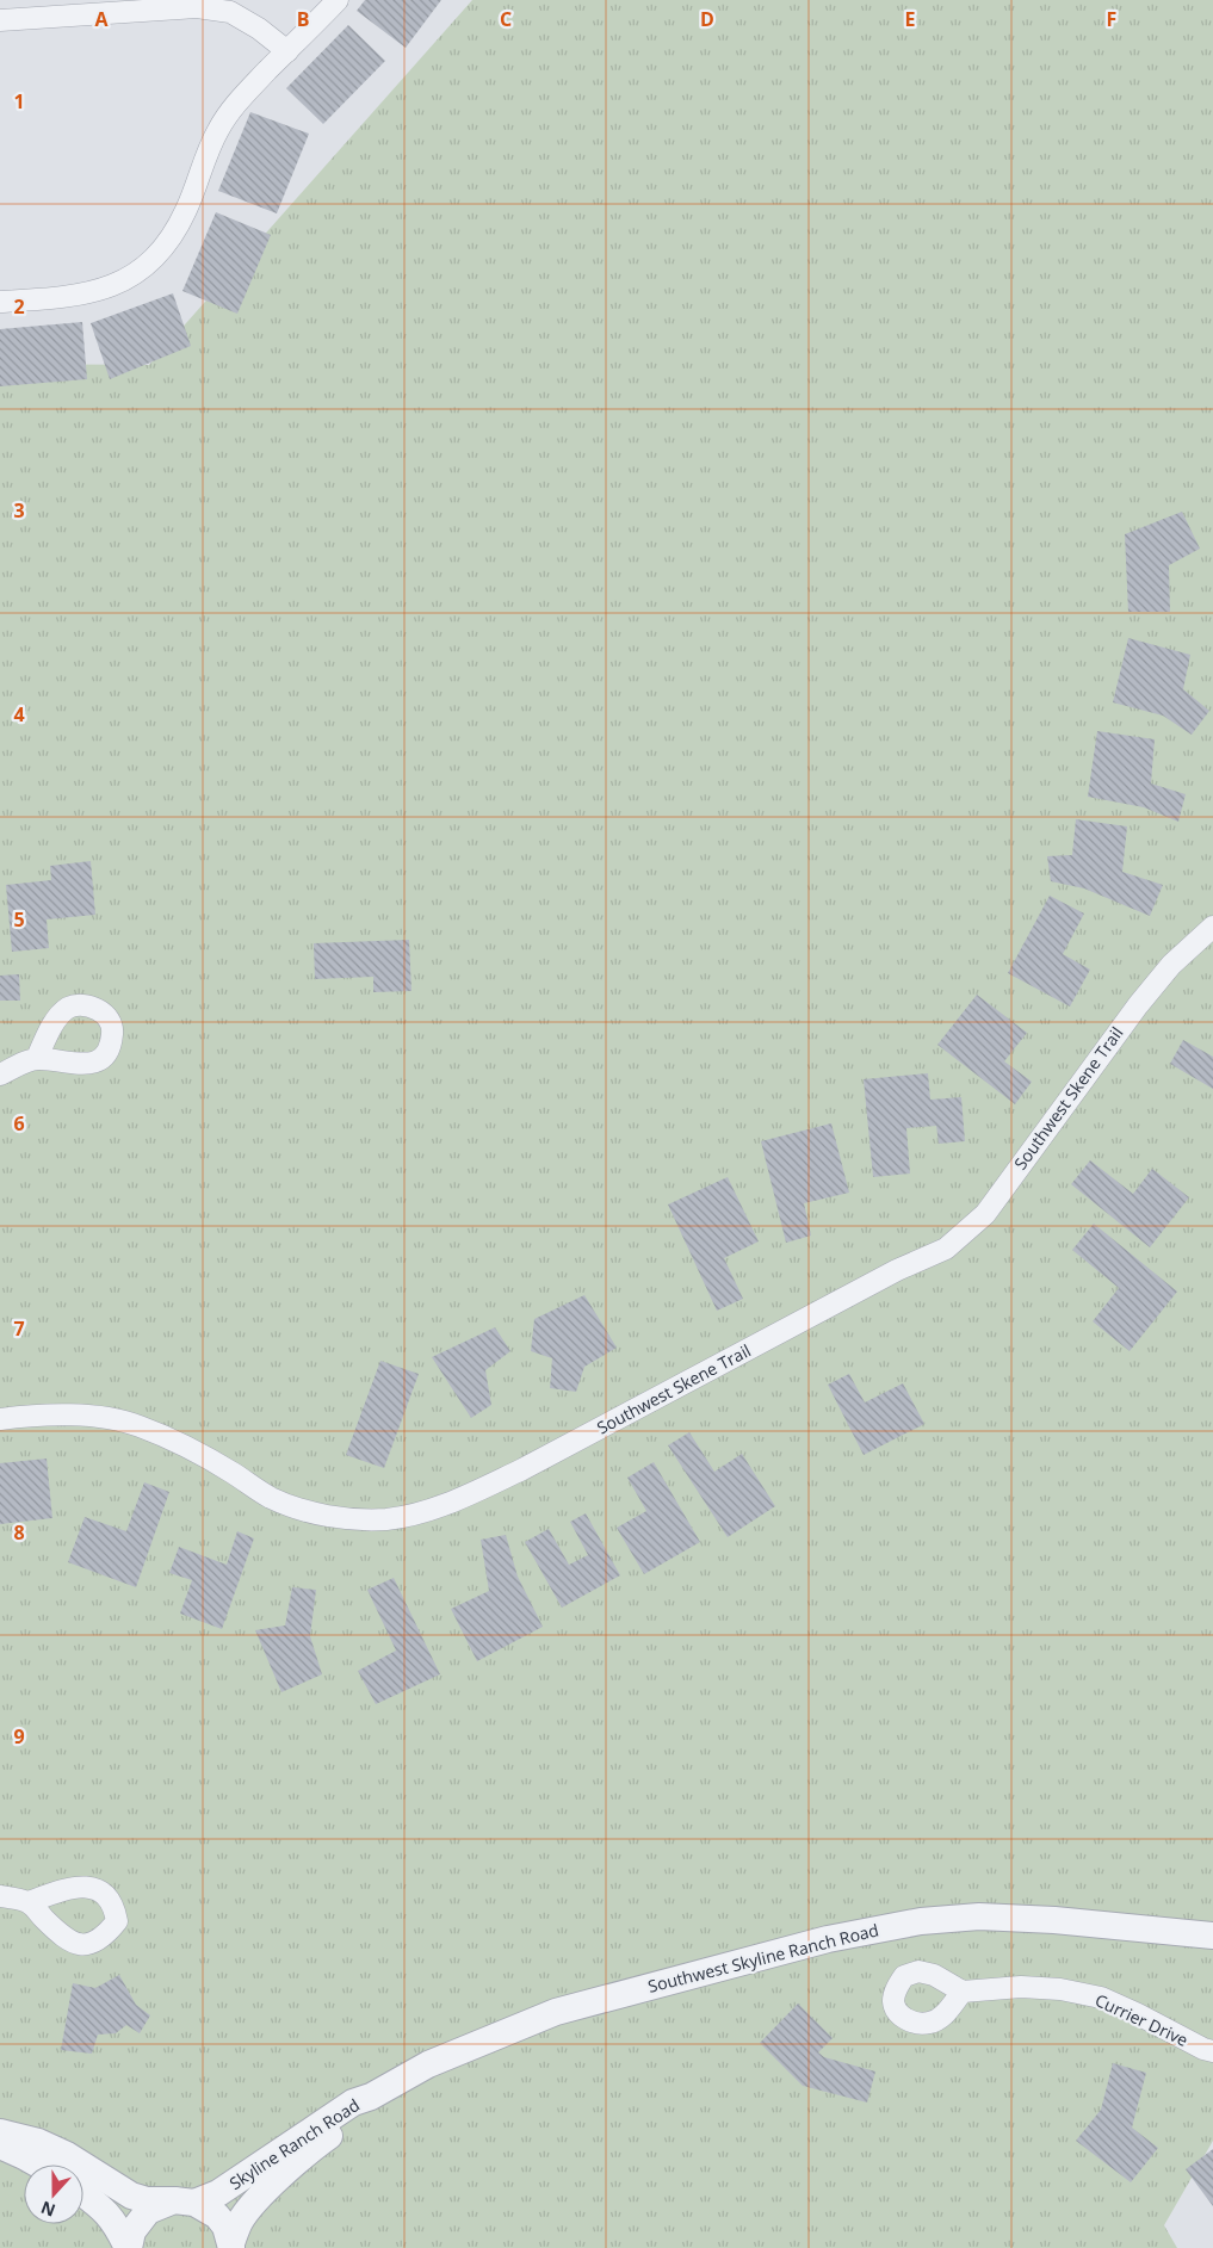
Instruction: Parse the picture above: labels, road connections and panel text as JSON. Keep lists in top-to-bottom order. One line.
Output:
{"streets":{"street":["Southwest Skene Trail","Southwest Skyline Ranch Road","Currier Drive","Skyline Ranch Road"]},"crossings":[["Southwest Skyline Ranch Road","Skyline Ranch Road"]],"north":"bottom","grid":{"columns":["A","B","C","D","E","F"],"rows":["1","2","3","4","5","6","7","8","9"]}}
